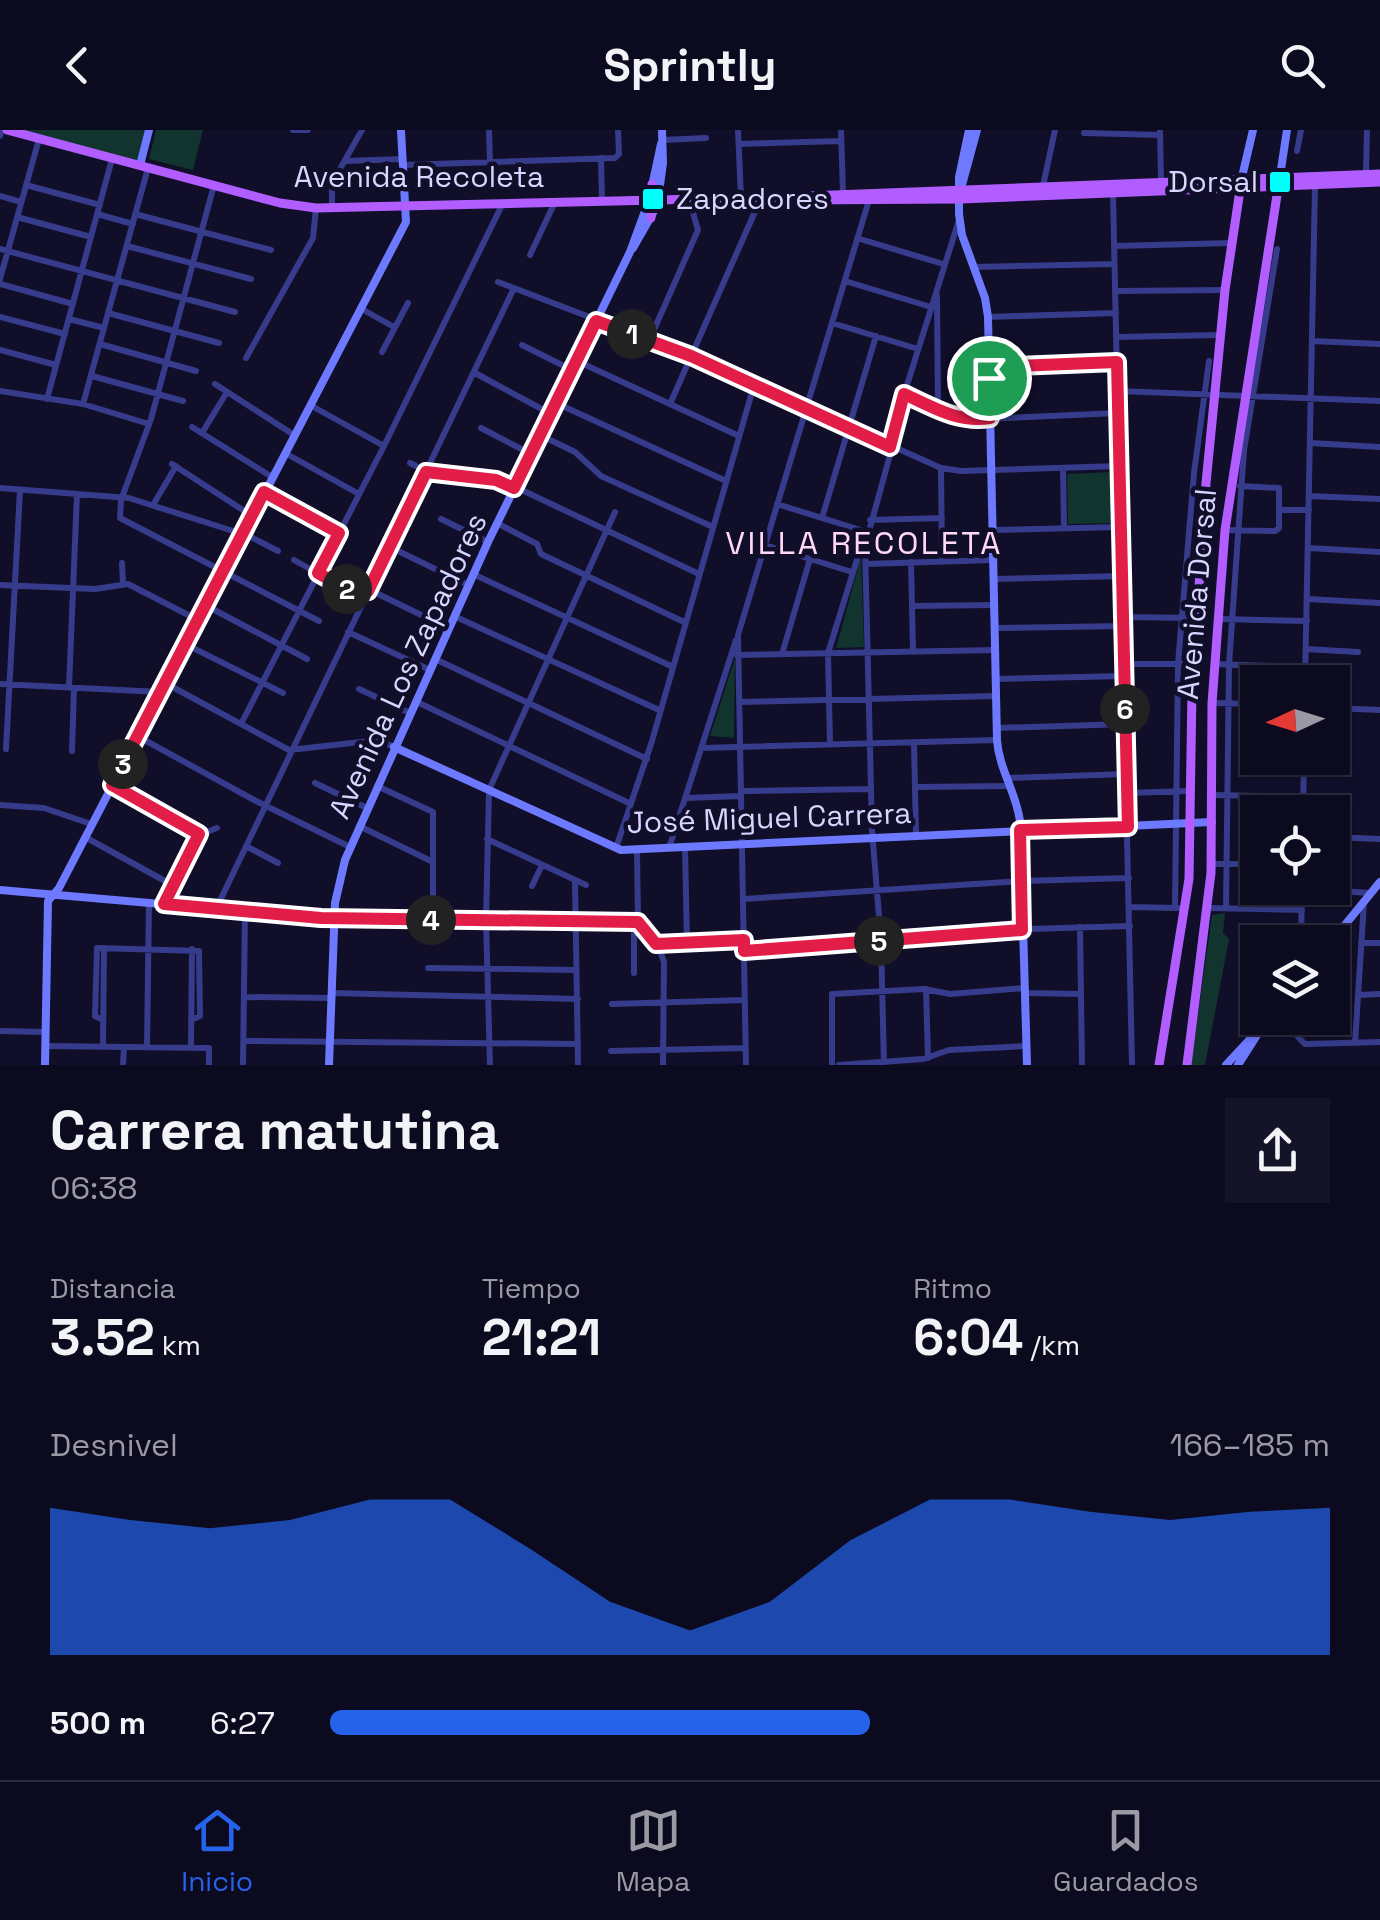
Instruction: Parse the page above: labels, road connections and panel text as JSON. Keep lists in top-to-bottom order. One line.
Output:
{"streets":{"main road":["Avenida Recoleta","Avenida Dorsal"],"street":["Avenida Los Zapadores","José Miguel Carrera"]},"crossings":[["Avenida Recoleta","Avenida Dorsal"],["Avenida Recoleta","Avenida Los Zapadores"],["Avenida Dorsal","José Miguel Carrera"],["Avenida Los Zapadores","José Miguel Carrera"]],"districts":["VILLA RECOLETA"],"places":{"transit":["Dorsal","Zapadores"]},"north":"left","page":{"header":"Sprintly","pins":["1","2","6","3","4","5"],"heading":["Carrera matutina","06:38"],"stats":[["Distancia","3.52 km"],["Tiempo","21:21"],["Ritmo","6:04 /km"]],"chart":["Desnivel","166–185 m"],"list":[{"name":"500 m","note":"6:27"}],"tabs":["Inicio","Mapa","Guardados"]}}
